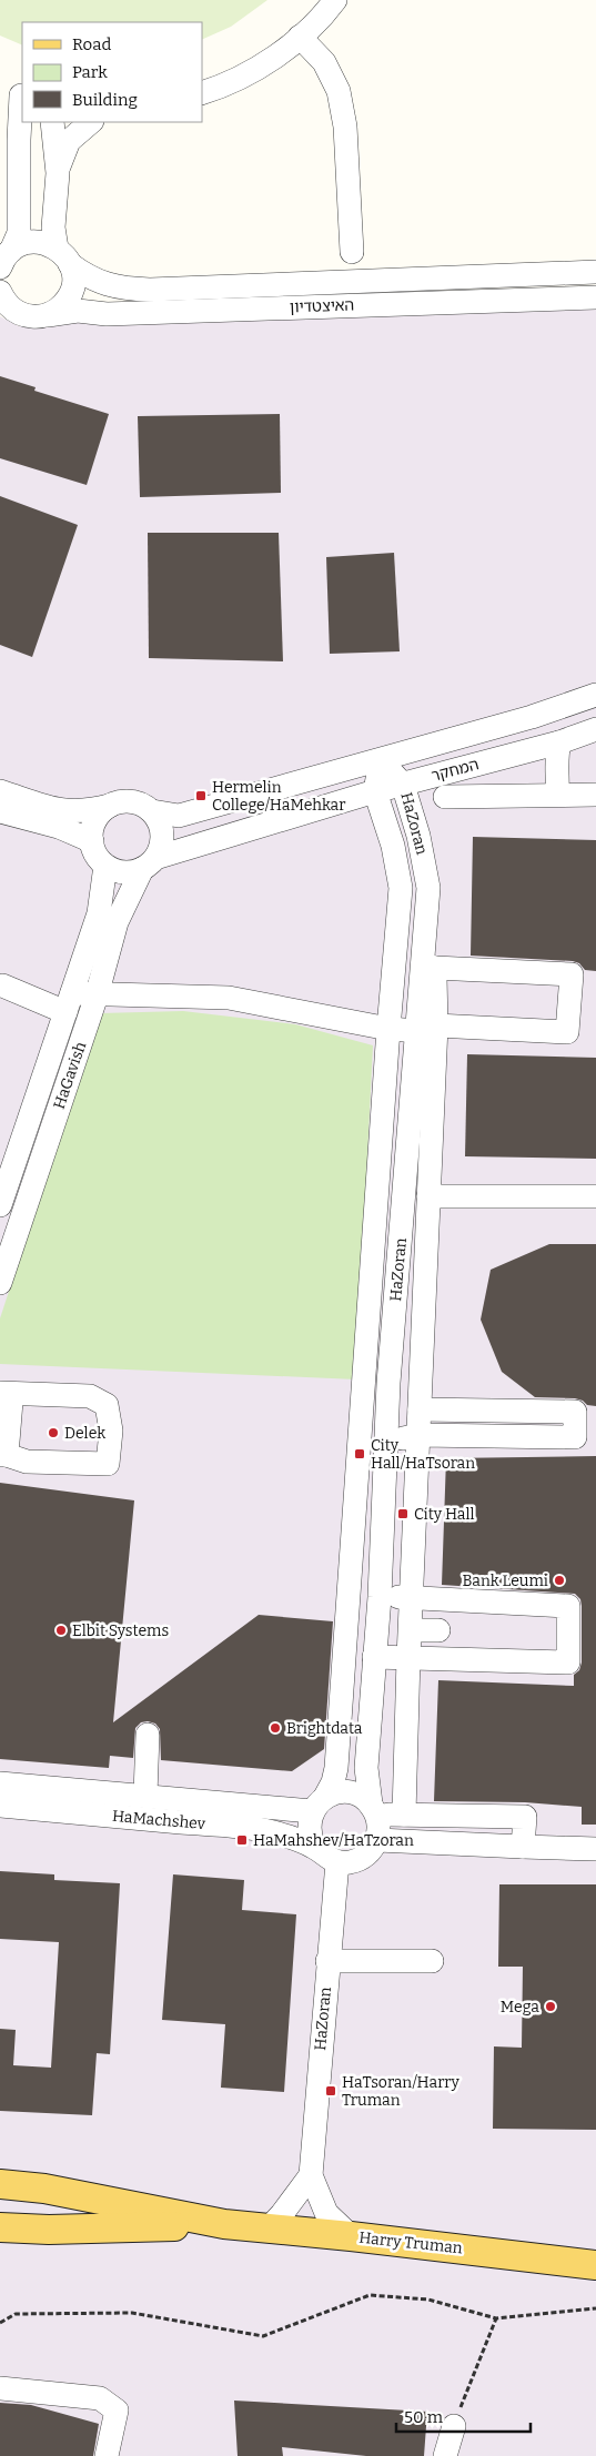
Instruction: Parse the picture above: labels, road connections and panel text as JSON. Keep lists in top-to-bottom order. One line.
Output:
{"streets":{"main road":["Harry Truman"],"street":["האיצטדיון","המחקר","HaZoran","HaGavish","HaMachshev"]},"crossings":[["המחקר","HaZoran"],["המחקר","HaGavish"],["HaZoran","HaMachshev"],["HaZoran","Harry Truman"]],"places":{"transit":["Hermelin College/HaMehkar","City Hall/HaTsoran","City Hall","HaMahshev/HaTzoran","HaTsoran/Harry Truman"],"other":["Delek","Bank Leumi","Elbit Systems","Brightdata","Mega"]},"legend":["Road","Park","Building"],"scale_bar":"50 m"}
